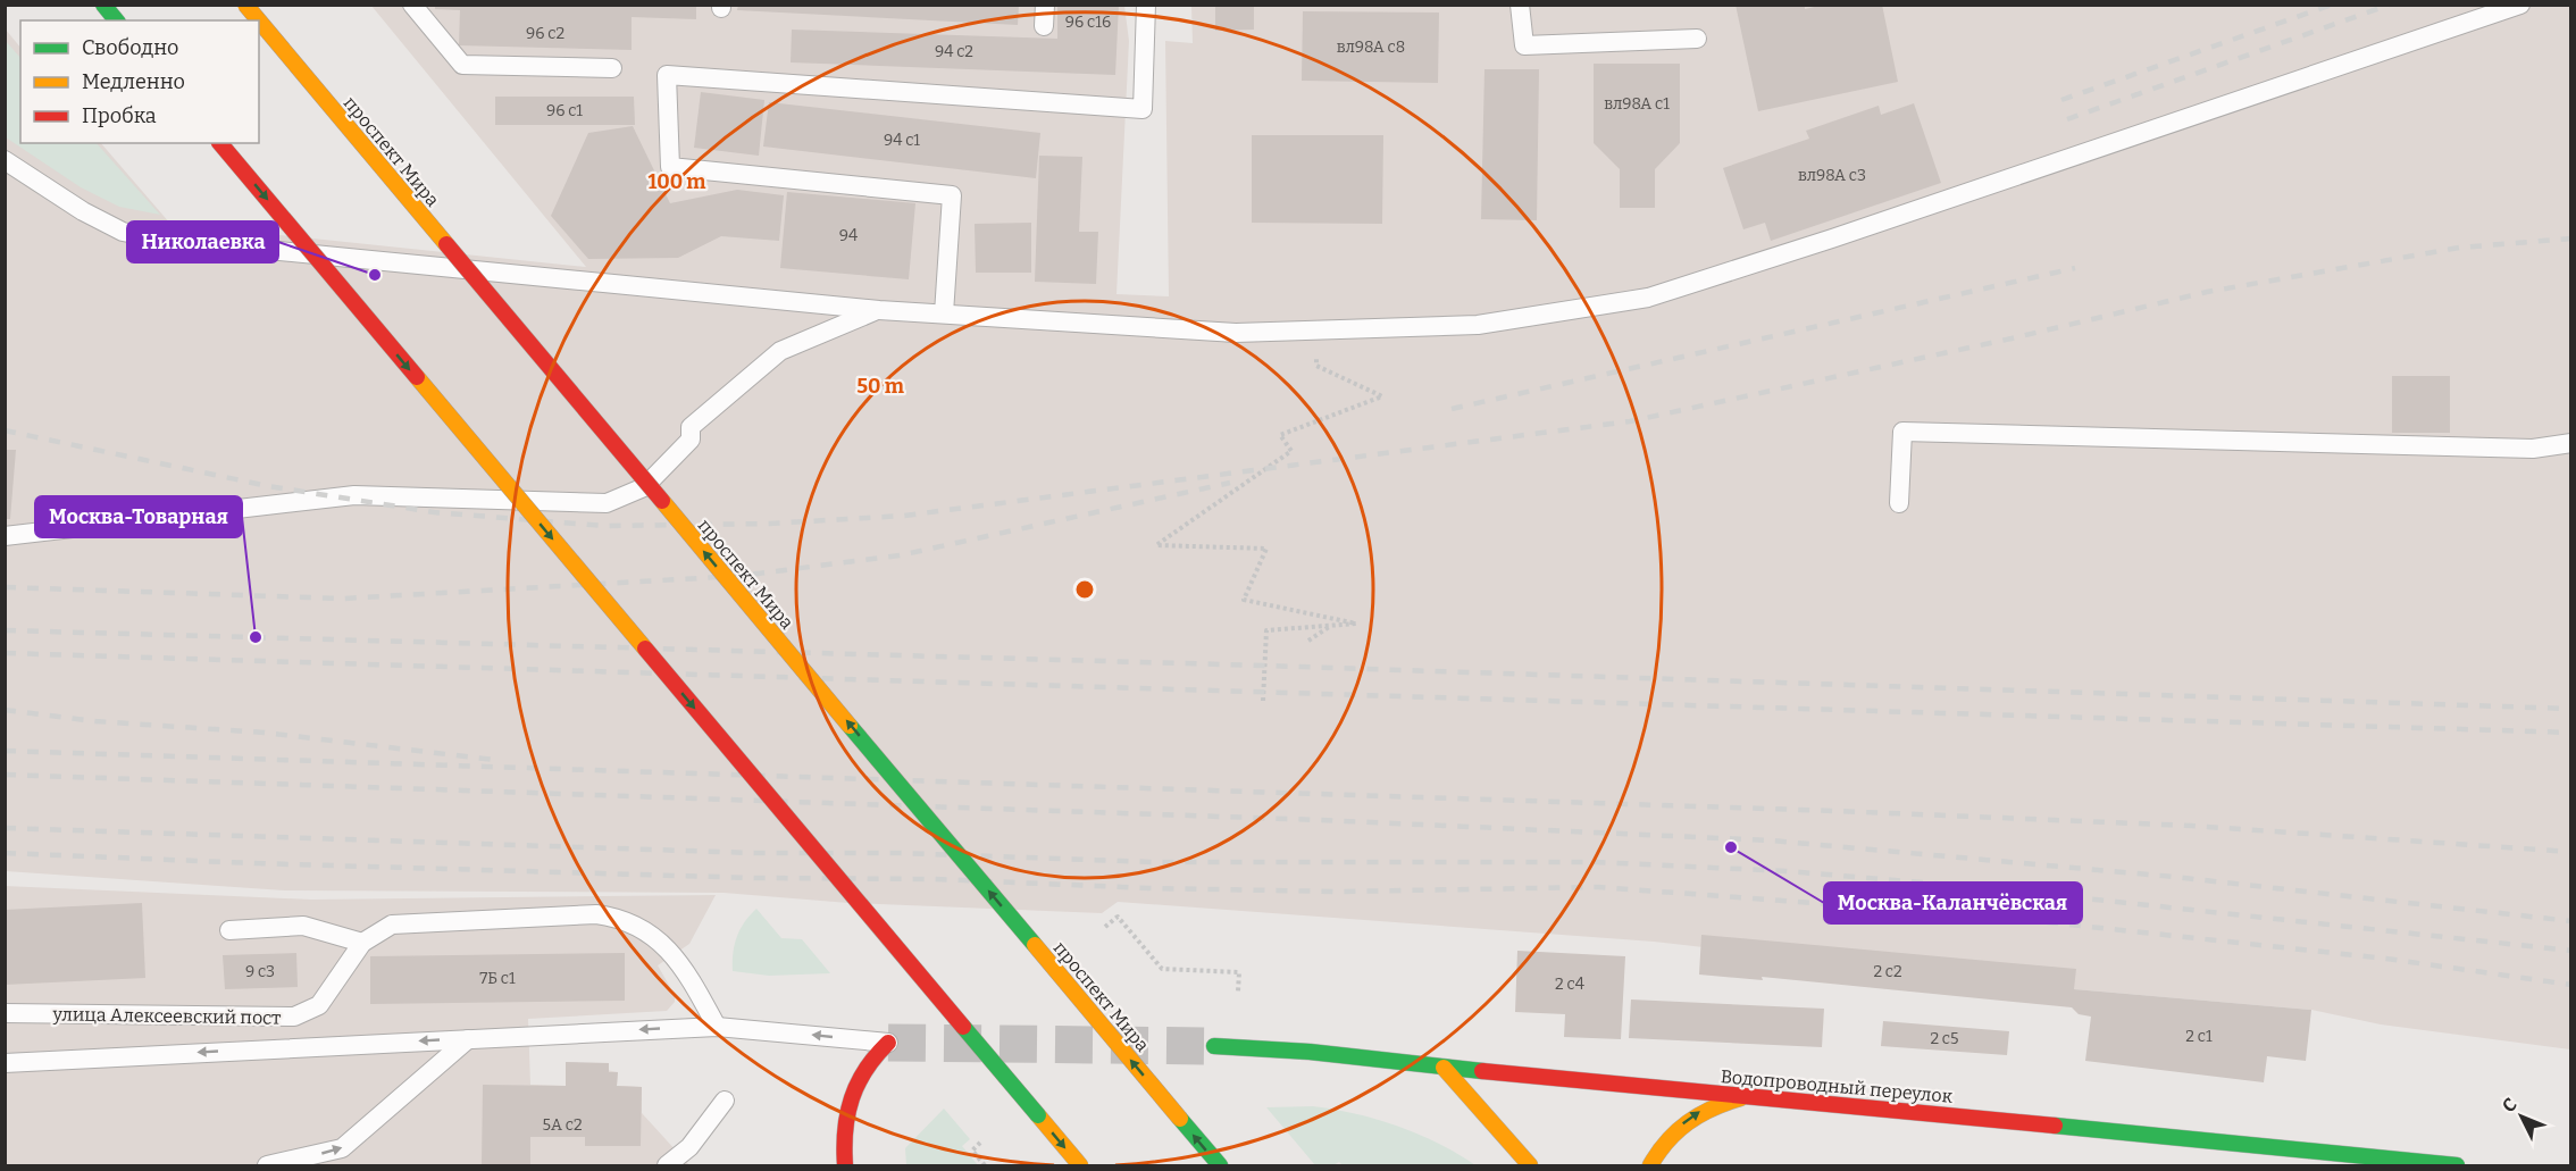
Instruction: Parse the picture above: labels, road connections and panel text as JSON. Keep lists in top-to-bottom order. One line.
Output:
{"streets":{"main road":["проспект Мира","Водопроводный переулок"],"lane":["улица Алексеевский пост"]},"places":["Николаевка","Москва-Товарная","Москва-Каланчёвская"],"house_numbers":["96 с16","96 с2","вл98А с8","94 с2","вл98А с1","96 с1","94 с1","вл98А с3","94","9 с3","2 с2","7Б с1","2 с4","2 с1","2 с5","5А с2"],"legend":["Свободно","Медленно","Пробка"],"north":"top left","rings":["100 m","50 m"]}
